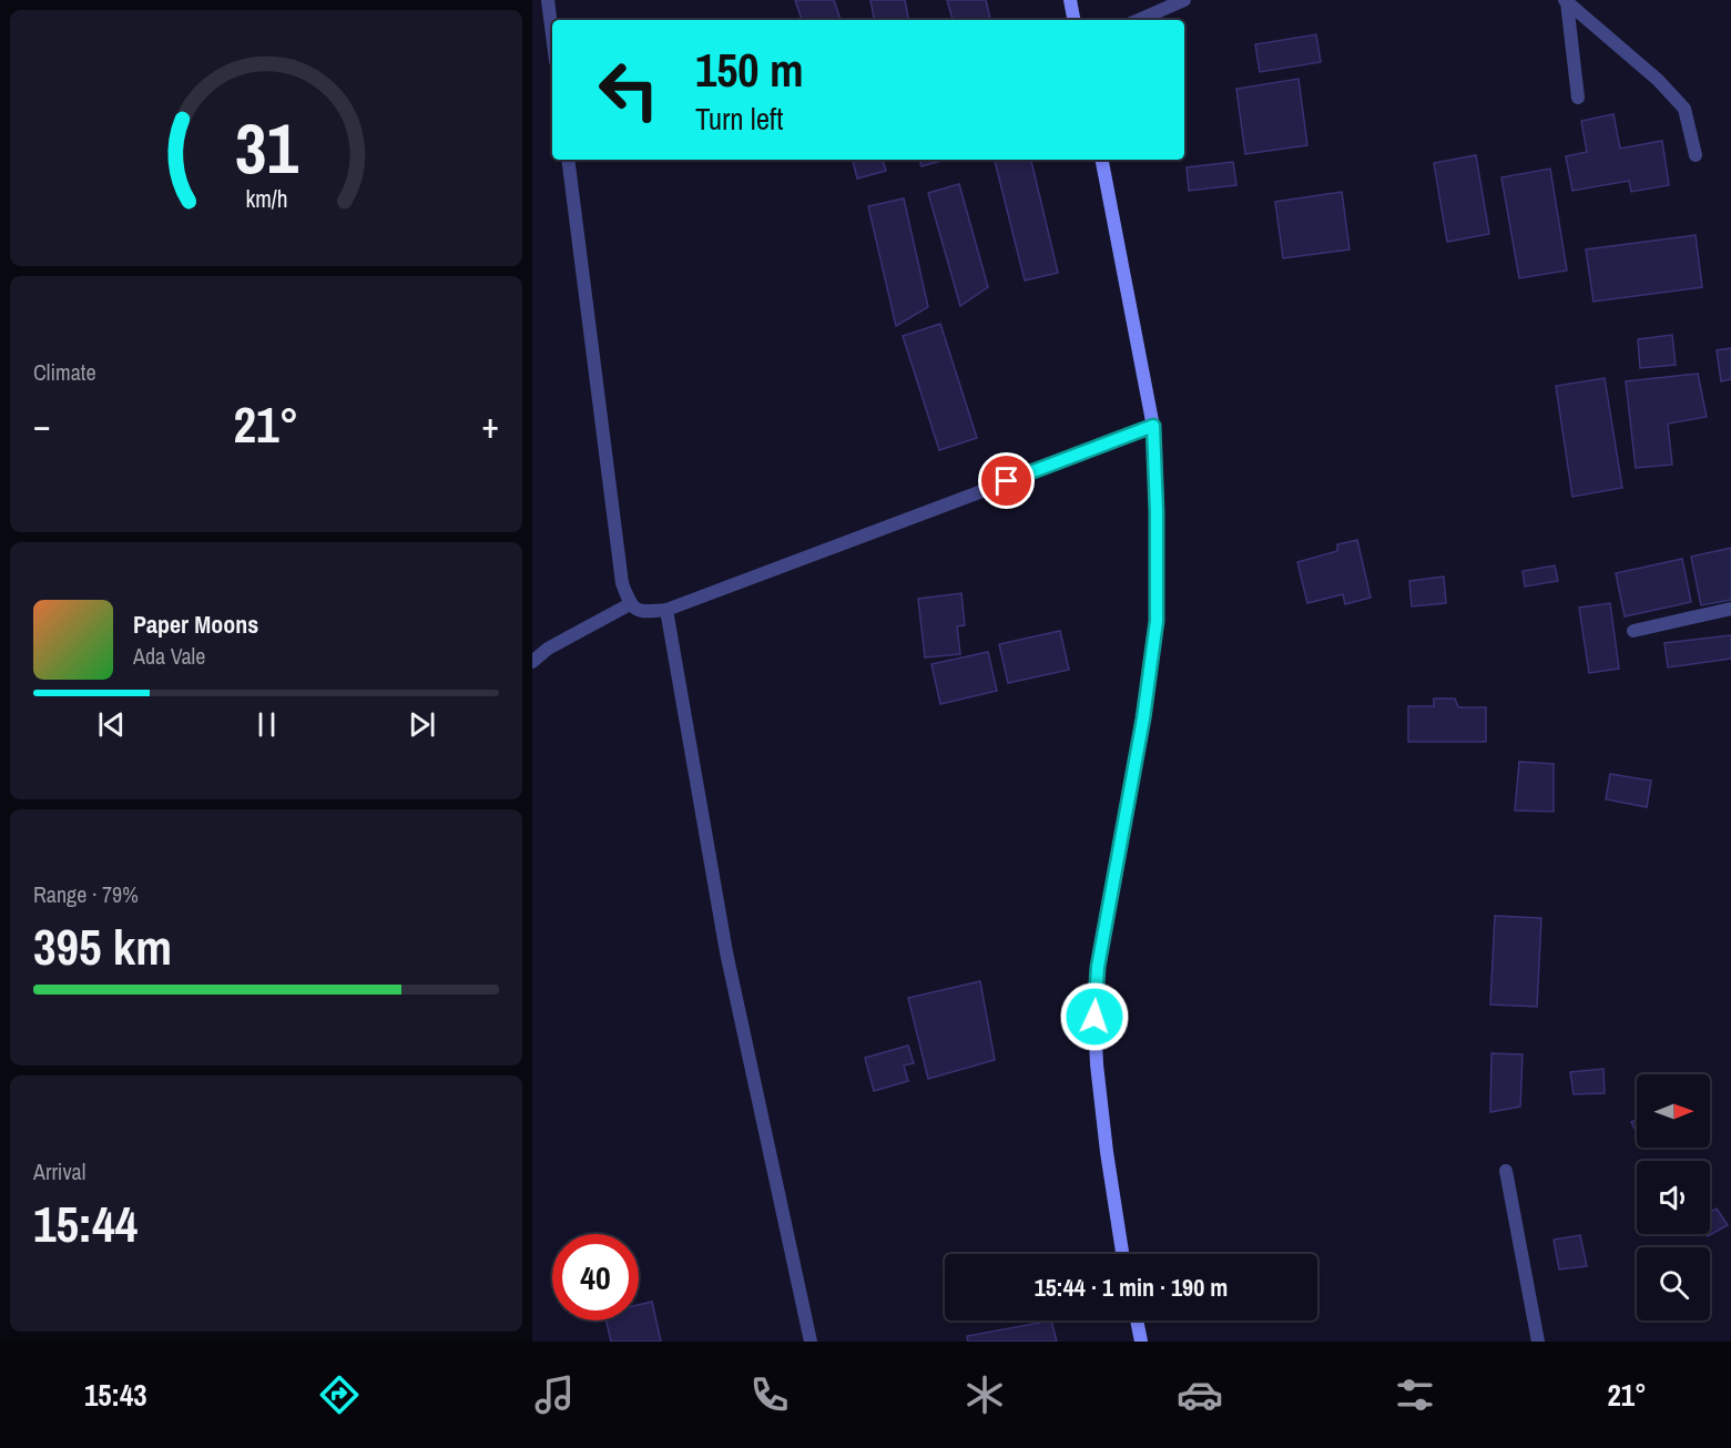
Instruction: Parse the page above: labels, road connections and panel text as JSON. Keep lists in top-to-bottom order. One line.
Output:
{"north":"right","page":{"turn":["150 m","Turn left"],"tile":["Climate",["Range · 79%","395 km"],["Arrival","15:44"]],"heat":["−","21°","+"],"song":["Paper Moons","Ada Vale"],"limit":"40","trip":"15:44 · 1 min · 190 m","tabs":["15:43","21°"],"gauge":["31","km/h"]}}
